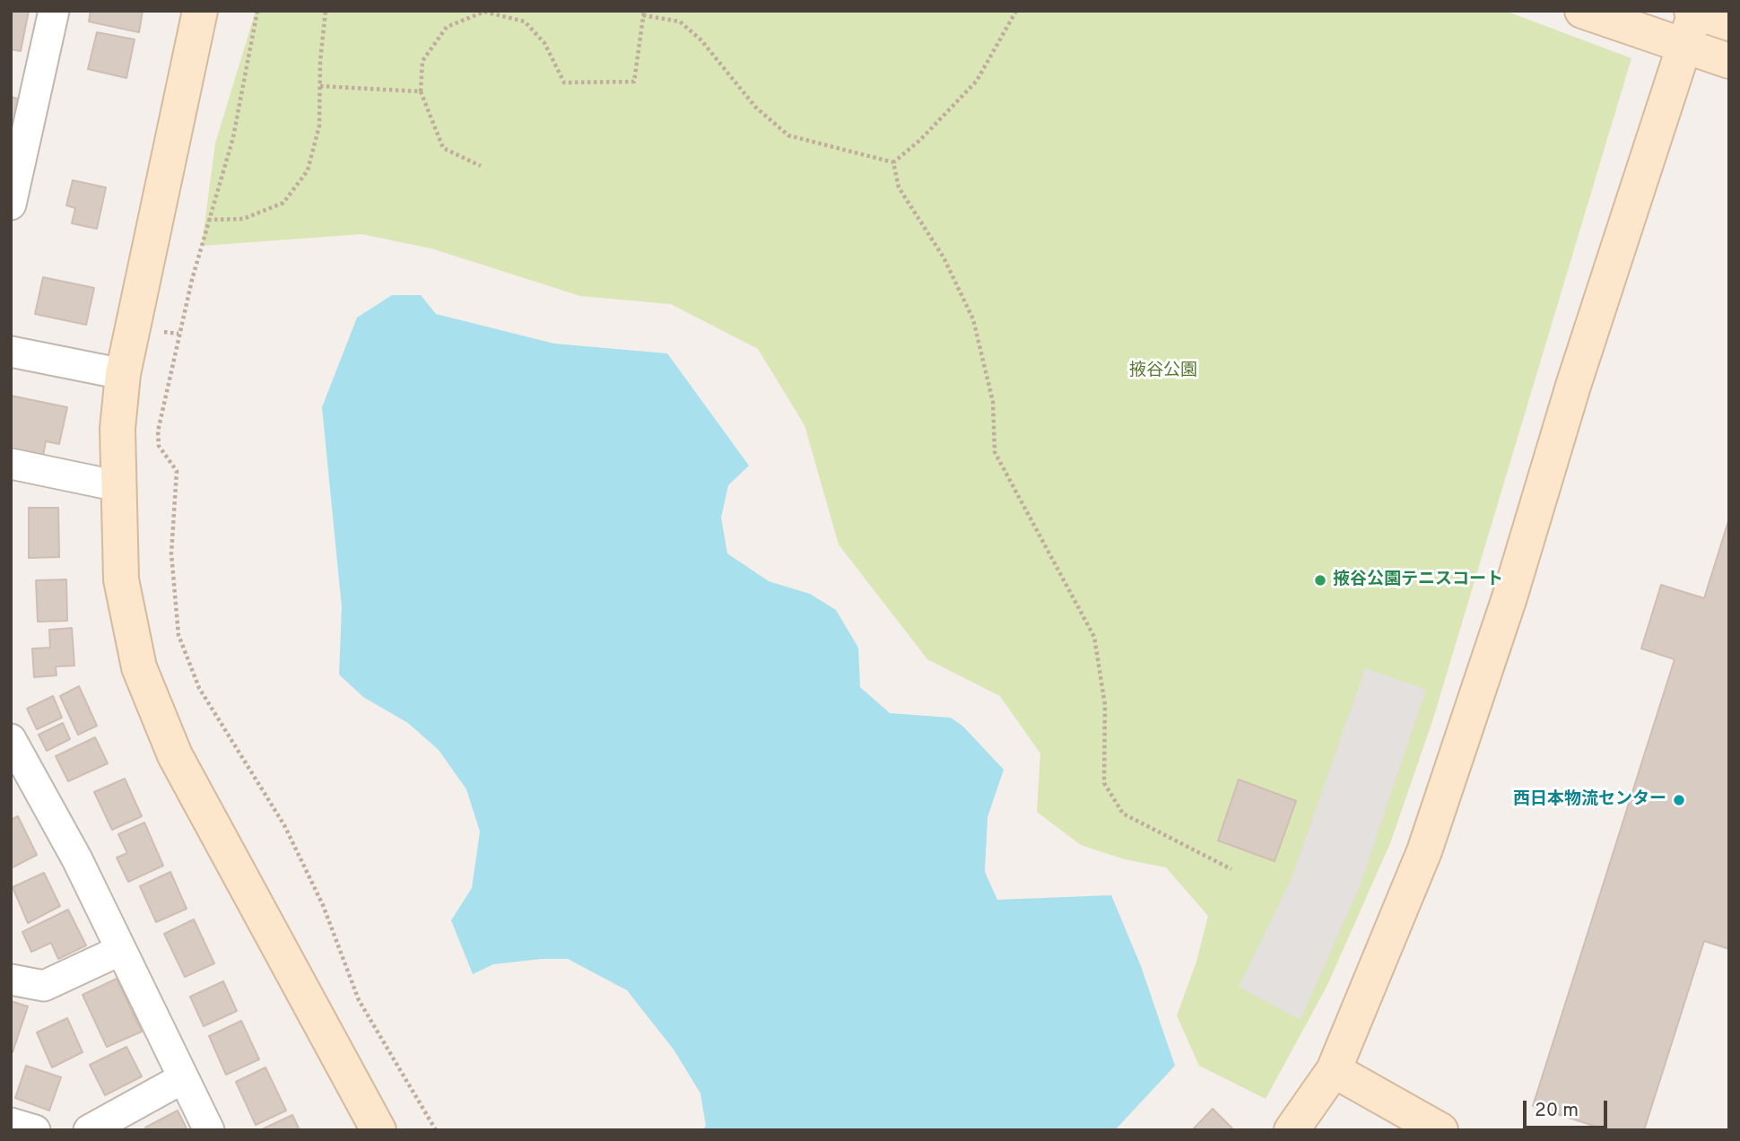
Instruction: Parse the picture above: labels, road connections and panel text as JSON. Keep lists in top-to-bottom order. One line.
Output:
{"parks":["掖谷公園"],"places":["掖谷公園テニスコート","西日本物流センター"],"scale_bar":"20 m"}
